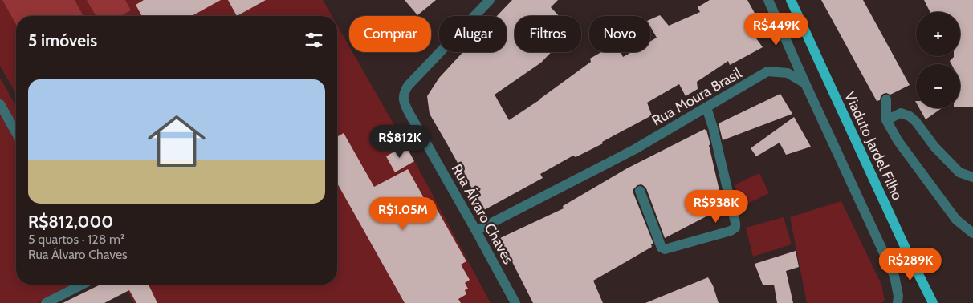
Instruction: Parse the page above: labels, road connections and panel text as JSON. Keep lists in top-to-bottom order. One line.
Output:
{"streets":{"main road":["Viaduto Jardel Filho"],"street":["Rua Moura Brasil","Rua Álvaro Chaves"]},"crossings":[["Rua Moura Brasil","Rua Álvaro Chaves"]],"page":{"map_buttons":["+","−"],"price":["R$449K","R$812K","R$938K","R$1.05M","R$289K"],"chip":["Comprar","Alugar","Filtros","Novo"],"heading":"5 imóveis","list":[{"name":"R$812,000","note":"5 quartos · 128 m² · Rua Álvaro Chaves"}]}}
